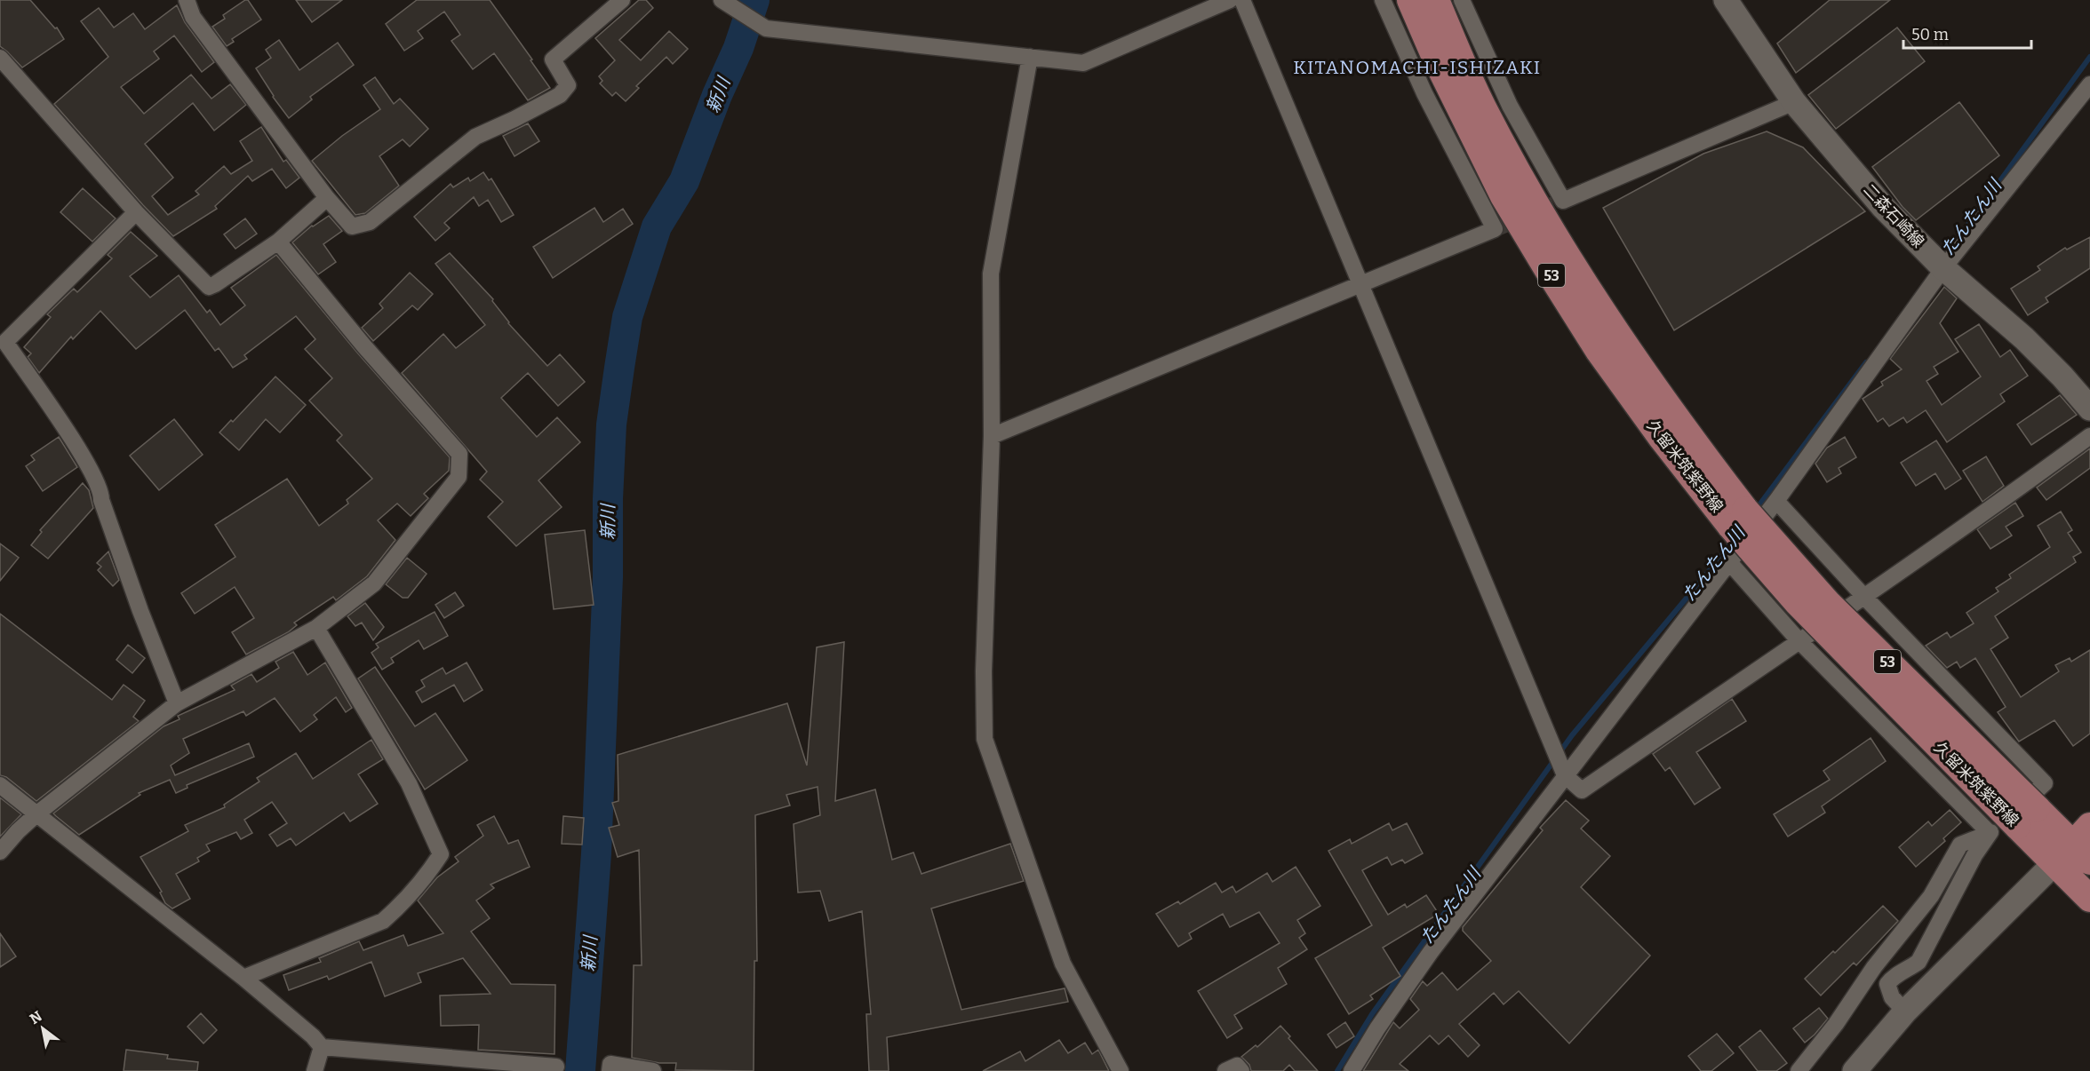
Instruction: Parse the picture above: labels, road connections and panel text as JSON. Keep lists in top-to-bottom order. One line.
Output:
{"streets":{"main road":["二森石崎線","53","久留米筑紫野線"]},"districts":["KITANOMACHI-ISHIZAKI"],"water":["新川","たんたん川"],"scale_bar":"50 m","north":"top left"}
